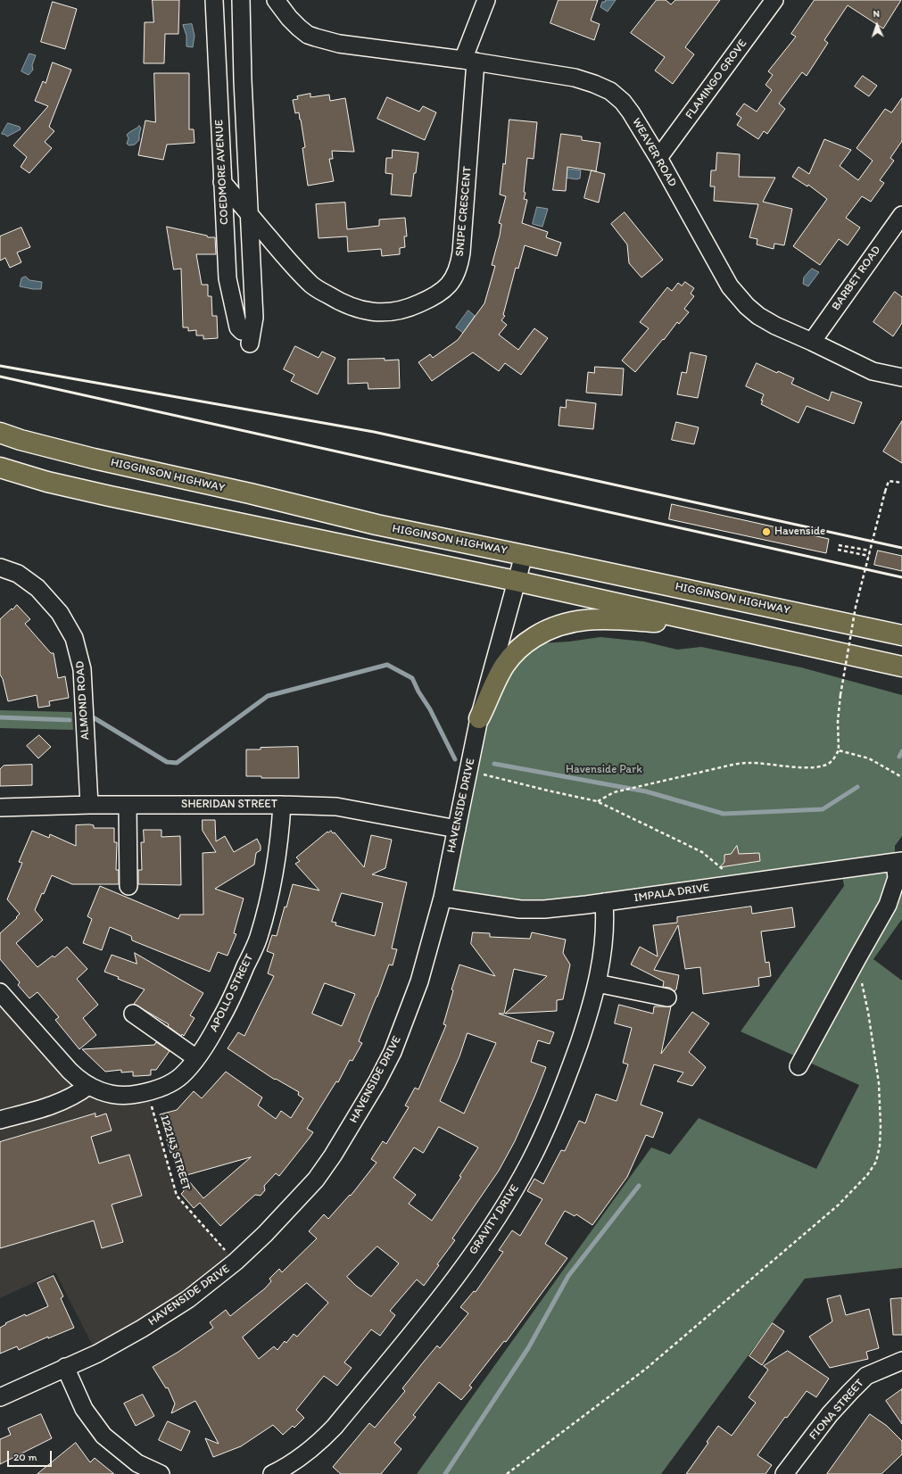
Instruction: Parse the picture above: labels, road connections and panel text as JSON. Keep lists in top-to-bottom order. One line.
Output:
{"streets":{"highway":["HIGGINSON HIGHWAY"],"street":["FLAMINGO GROVE","WEAVER ROAD","COEDMORE AVENUE","SNIPE CRESCENT","BARBET ROAD","ALMOND ROAD","SHERIDAN STREET","HAVENSIDE DRIVE","IMPALA DRIVE","APOLLO STREET","GRAVITY DRIVE","FIONA STREET"],"path":["122143 STREET"]},"crossings":[["FLAMINGO GROVE","WEAVER ROAD"],["WEAVER ROAD","SNIPE CRESCENT"],["WEAVER ROAD","BARBET ROAD"],["COEDMORE AVENUE","SNIPE CRESCENT"],["HIGGINSON HIGHWAY","HAVENSIDE DRIVE"],["ALMOND ROAD","SHERIDAN STREET"],["SHERIDAN STREET","HAVENSIDE DRIVE"],["SHERIDAN STREET","APOLLO STREET"],["HAVENSIDE DRIVE","IMPALA DRIVE"],["HAVENSIDE DRIVE","122143 STREET"],["IMPALA DRIVE","GRAVITY DRIVE"],["APOLLO STREET","122143 STREET"]],"parks":["Havenside Park"],"places":["Havenside"],"scale_bar":"20 m","north":"top"}
